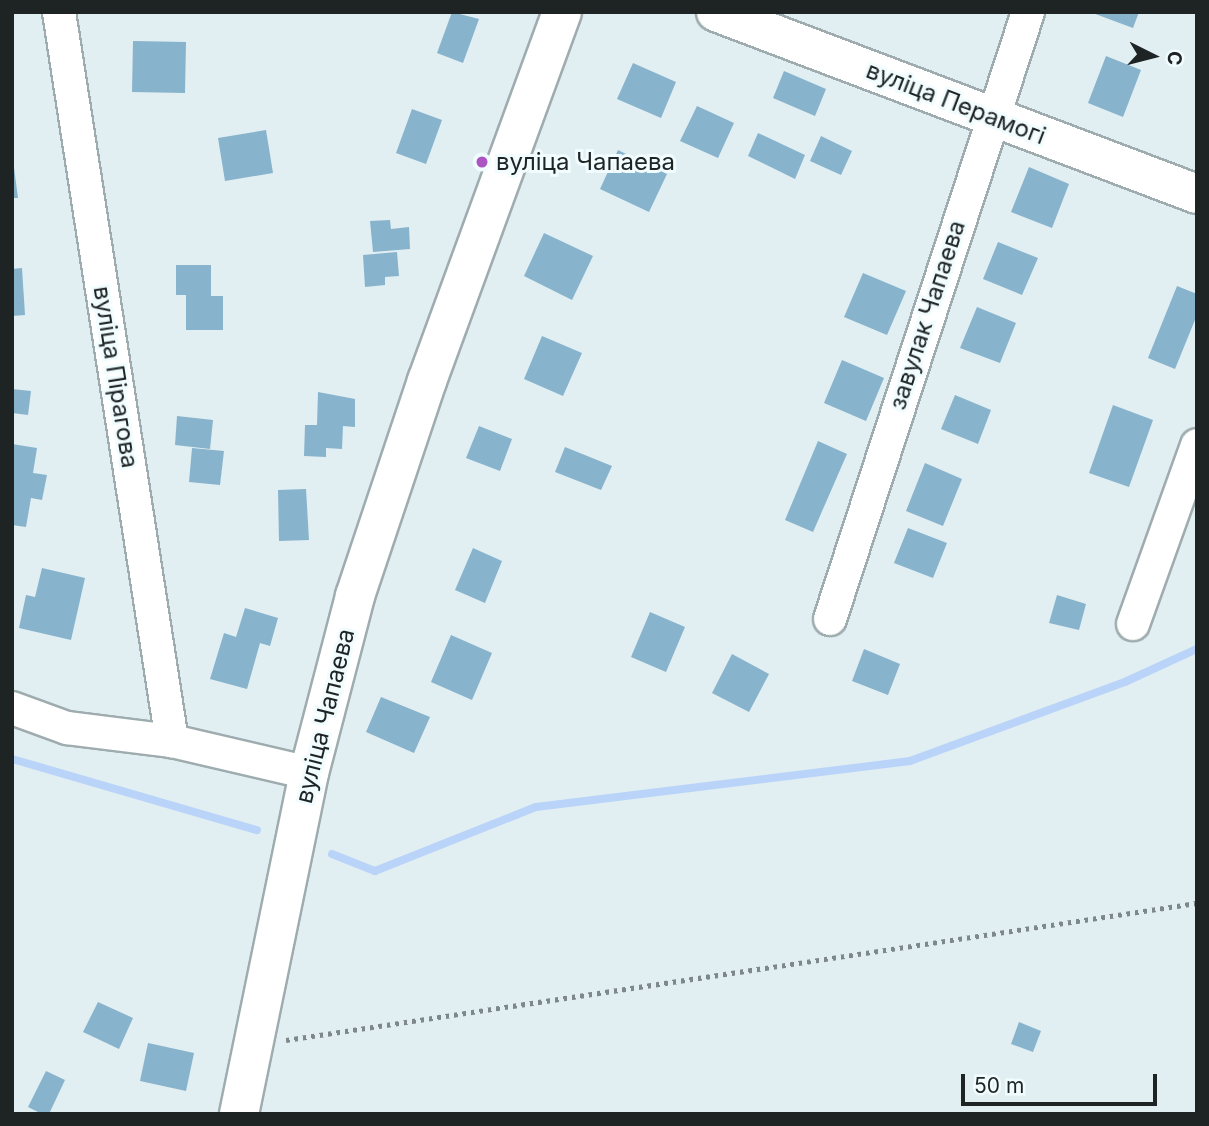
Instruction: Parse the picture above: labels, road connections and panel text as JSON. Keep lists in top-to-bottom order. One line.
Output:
{"streets":{"main road":["вуліца Перамогі","вуліца Чапаева"],"street":["завулак Чапаева","вуліца Пірагова"]},"crossings":[["вуліца Перамогі","завулак Чапаева"]],"places":["вуліца Чапаева"],"scale_bar":"50 m","north":"right"}
